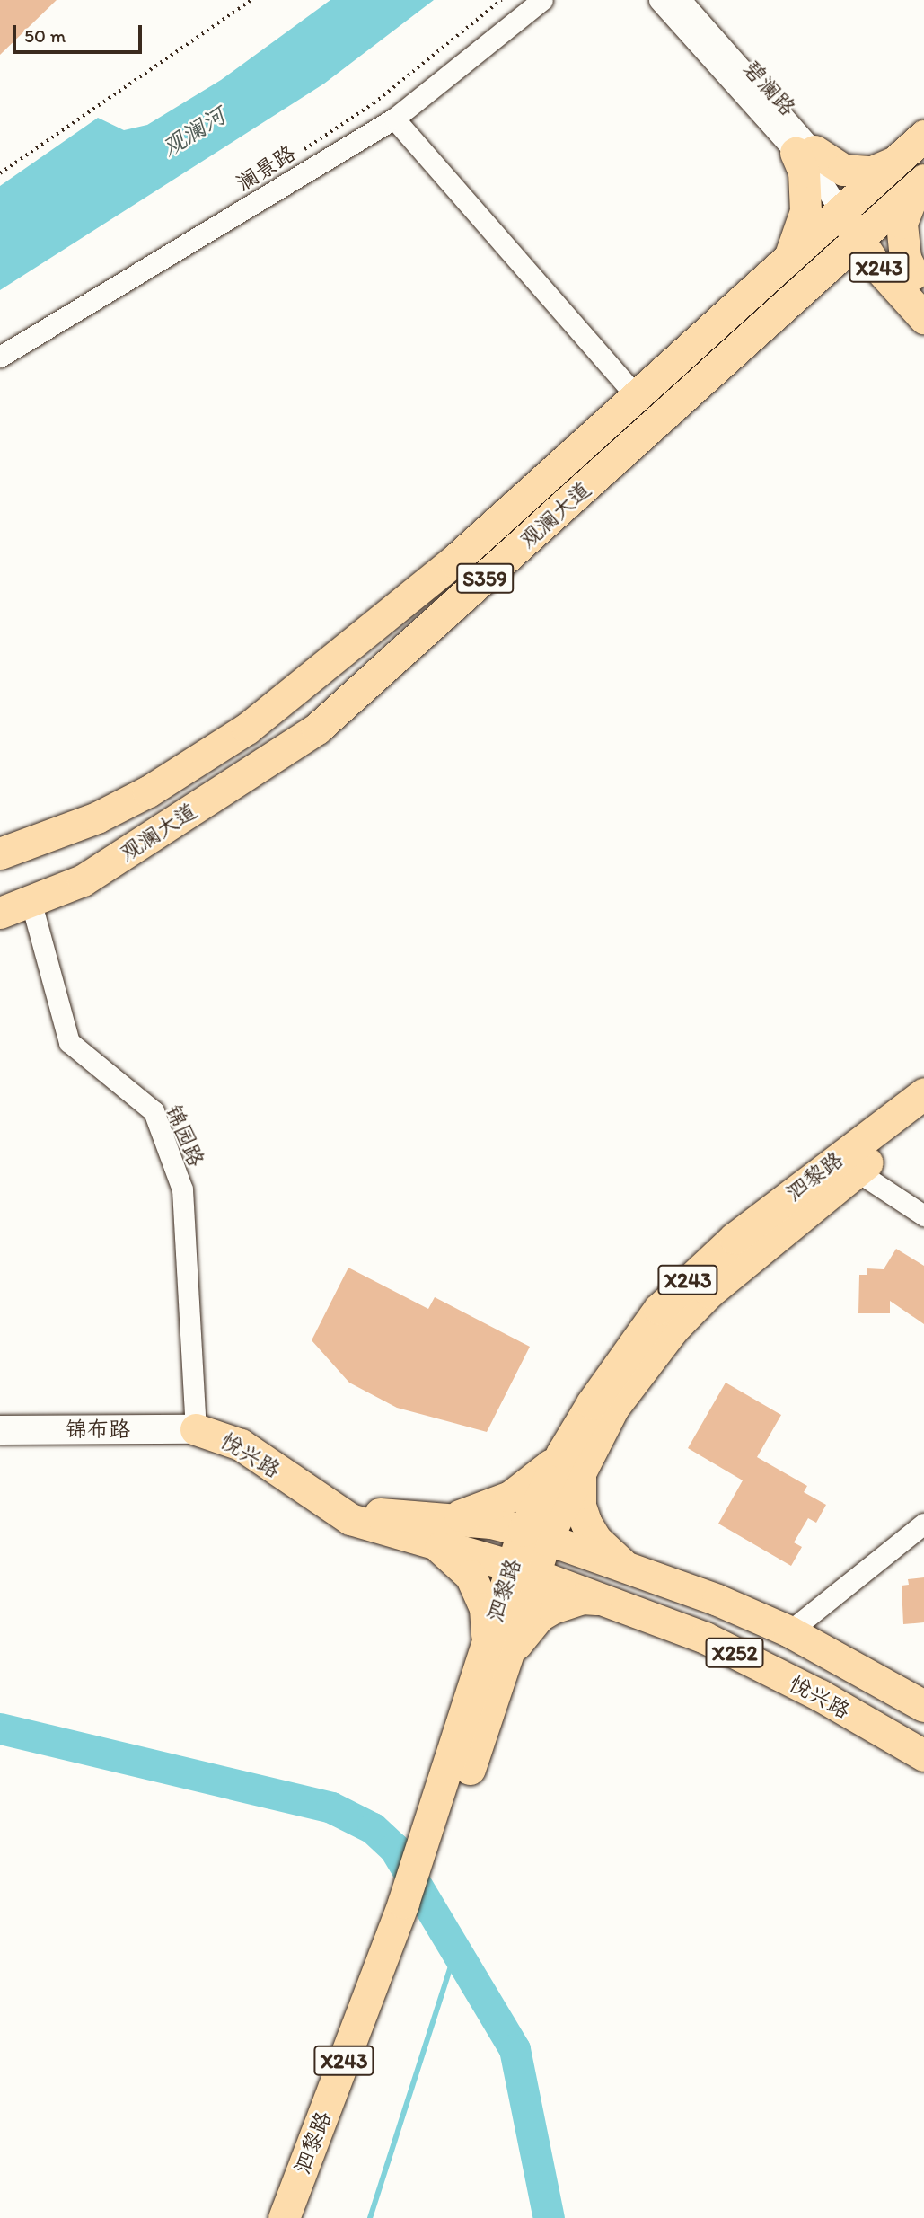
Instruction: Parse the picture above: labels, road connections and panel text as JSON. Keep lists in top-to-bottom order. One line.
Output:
{"streets":{"main road":["X243","观澜大道","S359","泗黎路","锦布路","悦兴路","X252"],"street":["碧澜路","澜景路","锦园路"]},"crossings":[["碧澜路","X243"],["碧澜路","观澜大道"],["X243","观澜大道"],["观澜大道","锦园路"],["锦园路","锦布路"],["锦园路","悦兴路"],["泗黎路","悦兴路"],["锦布路","悦兴路"]],"water":["观澜河"],"scale_bar":"50 m"}
